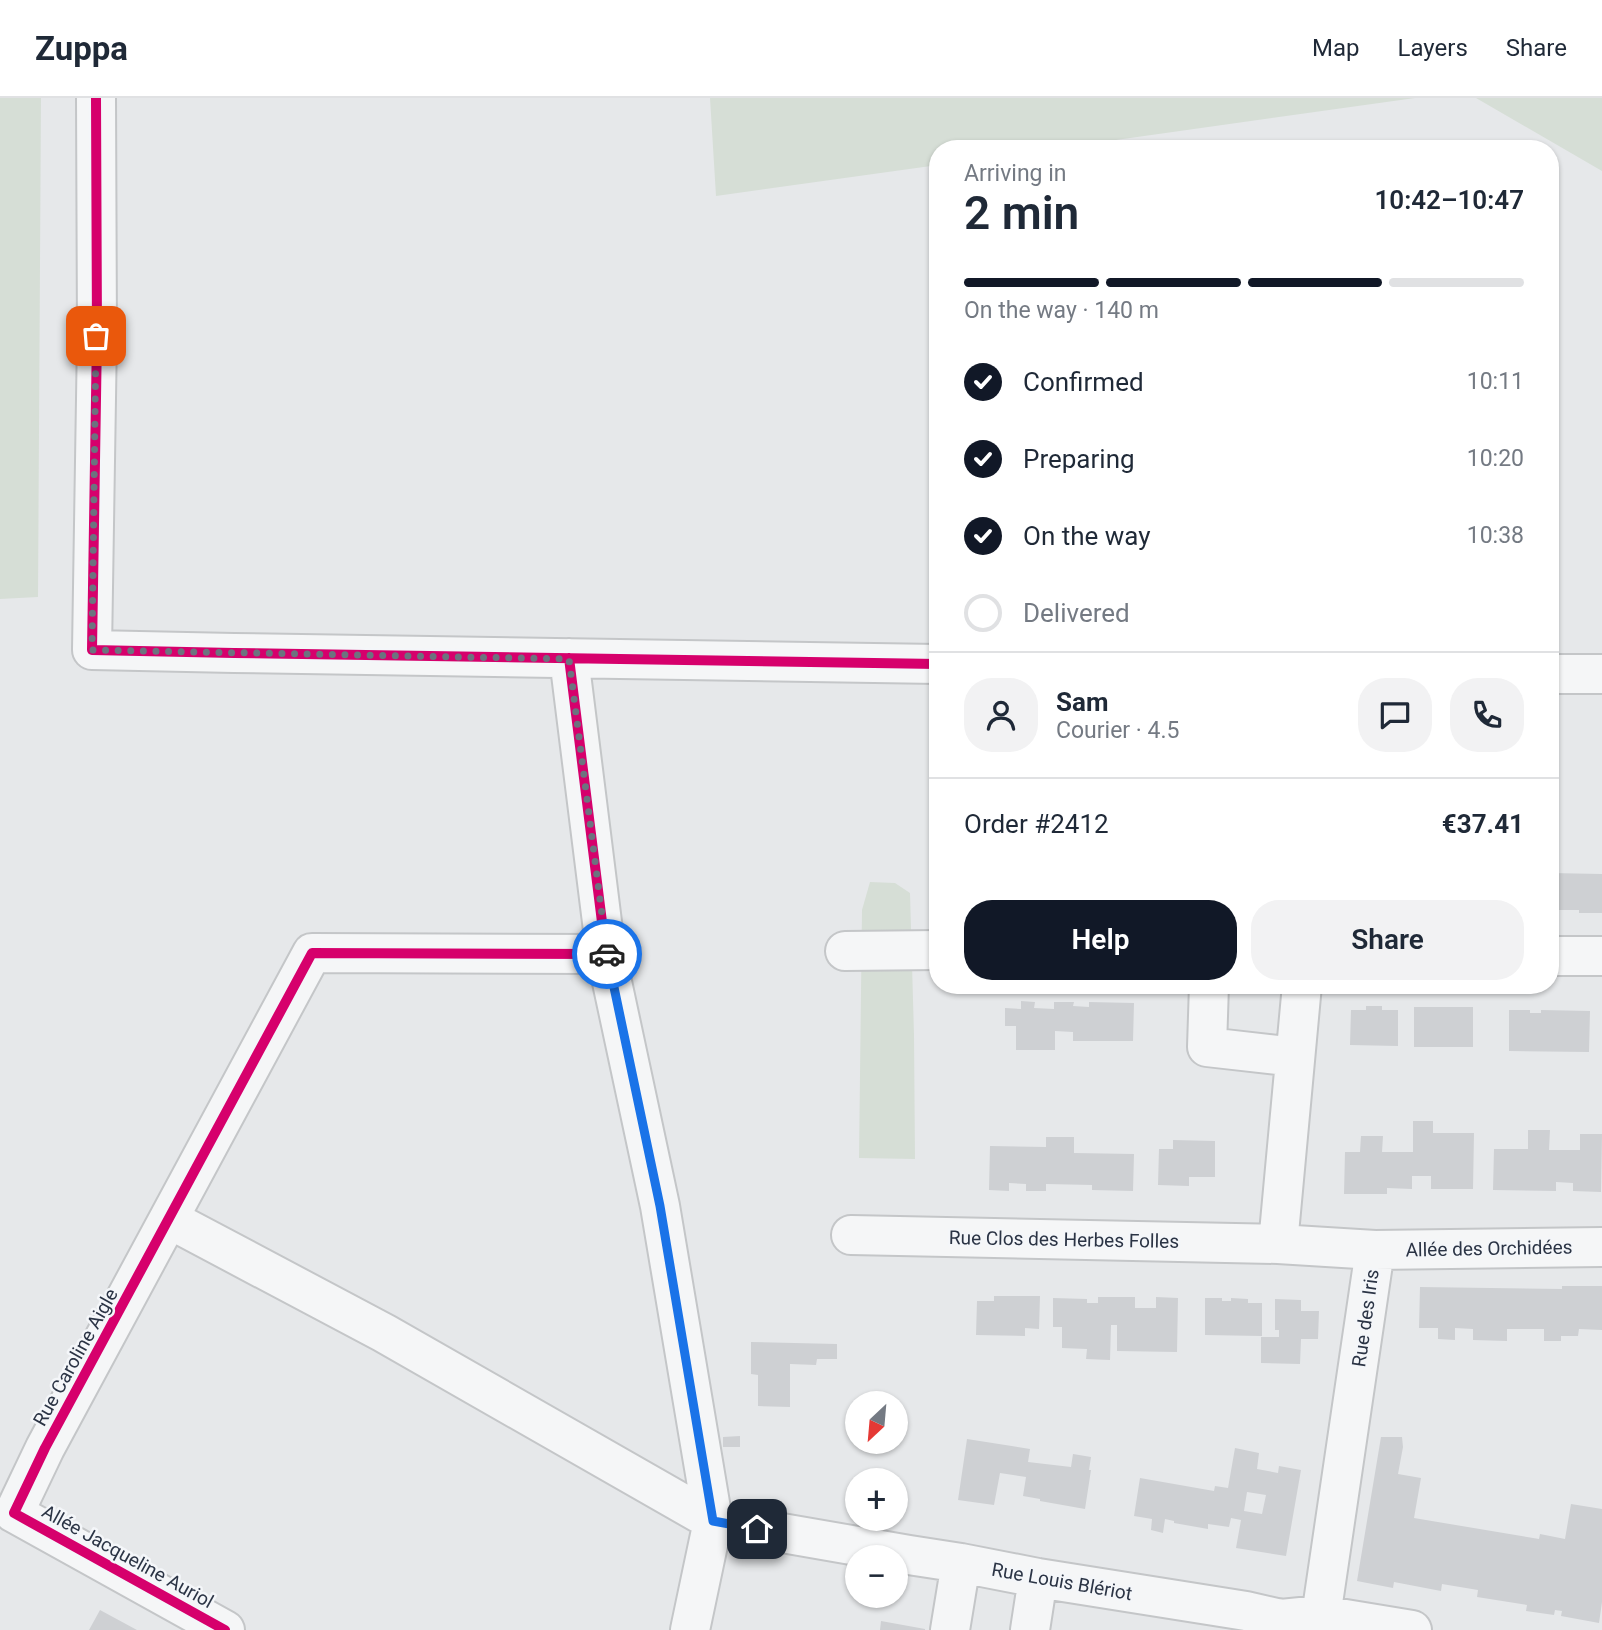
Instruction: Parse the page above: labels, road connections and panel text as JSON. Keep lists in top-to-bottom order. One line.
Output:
{"streets":{"street":["Rue Clos des Herbes Folles","Allée des Orchidées","Rue des Iris","Rue Caroline Aigle","Allée Jacqueline Auriol","Rue Louis Blériot"]},"crossings":[["Rue Clos des Herbes Folles","Rue des Iris"],["Allée des Orchidées","Rue des Iris"],["Rue des Iris","Rue Louis Blériot"],["Rue Caroline Aigle","Allée Jacqueline Auriol"]],"north":"bottom left","page":{"header":"Zuppa","nav":["Map","Layers","Share"],"heading":["2 min","Arriving in","10:42–10:47"],"panel":["Sam","Courier · 4.5","Order #2412","€37.41"],"bar":"On the way · 140 m","list":[["Confirmed","10:11"],["Preparing","10:20"],["On the way","10:38"],"Delivered"],"buttons":["Help","Share"],"map_buttons":["+","−"]}}
